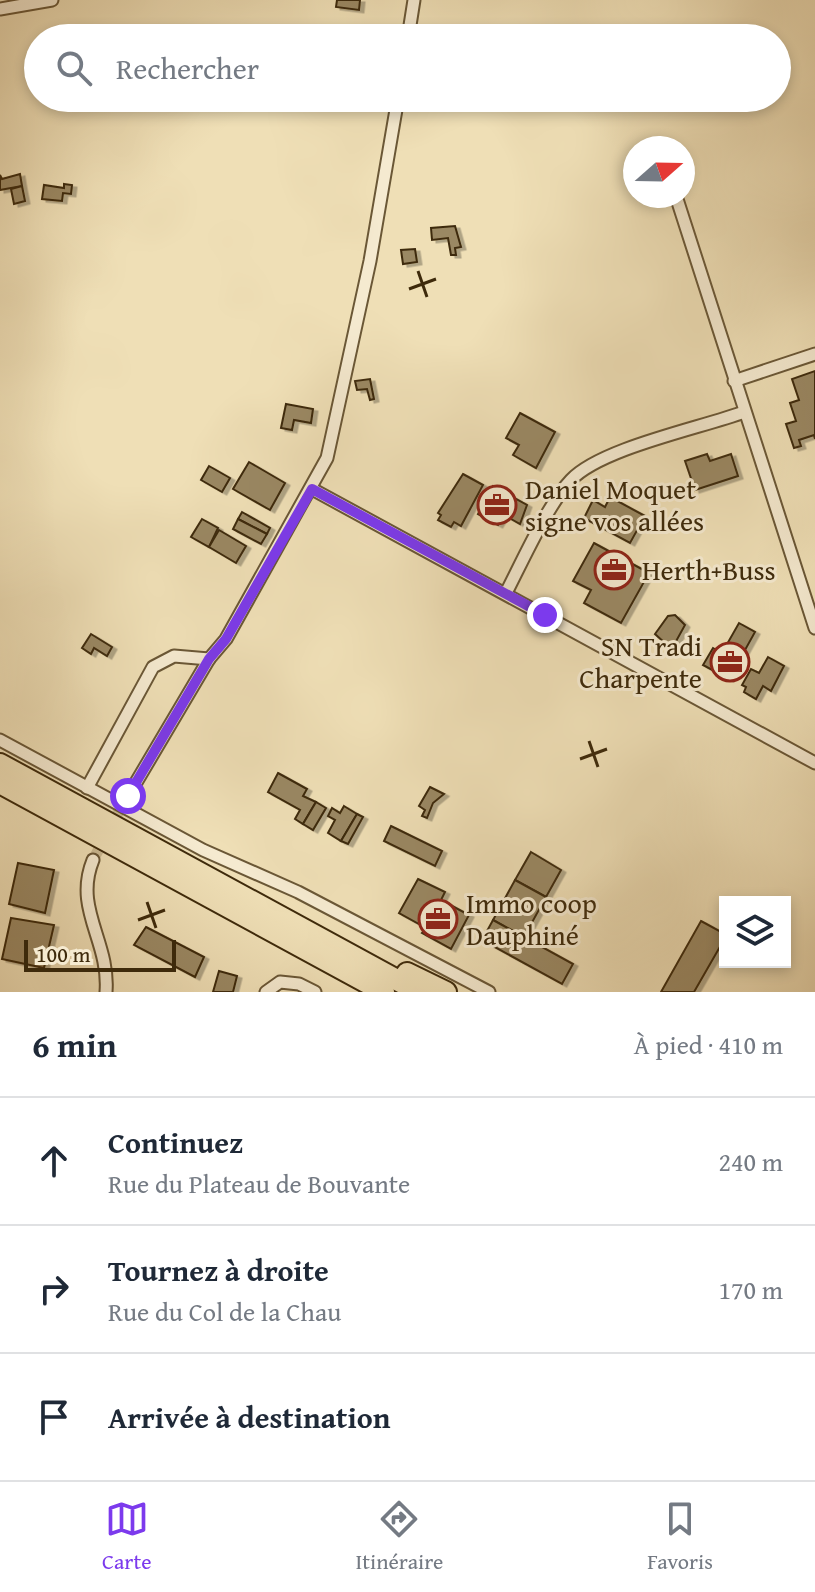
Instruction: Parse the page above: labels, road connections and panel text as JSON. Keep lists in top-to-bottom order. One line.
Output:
{"places":{"office":["Daniel Moquet signe vos allées","Herth+Buss","SN Tradi Charpente","Immo coop Dauphiné"]},"scale_bar":"100 m","north":"right","page":{"search":"Rechercher","scale":"100 m","heading":["6 min","À pied · 410 m"],"list":[["Continuez","Rue du Plateau de Bouvante","240 m"],["Tournez à droite","Rue du Col de la Chau","170 m"],"Arrivée à destination"],"nav":["Carte","Itinéraire","Favoris"]}}
